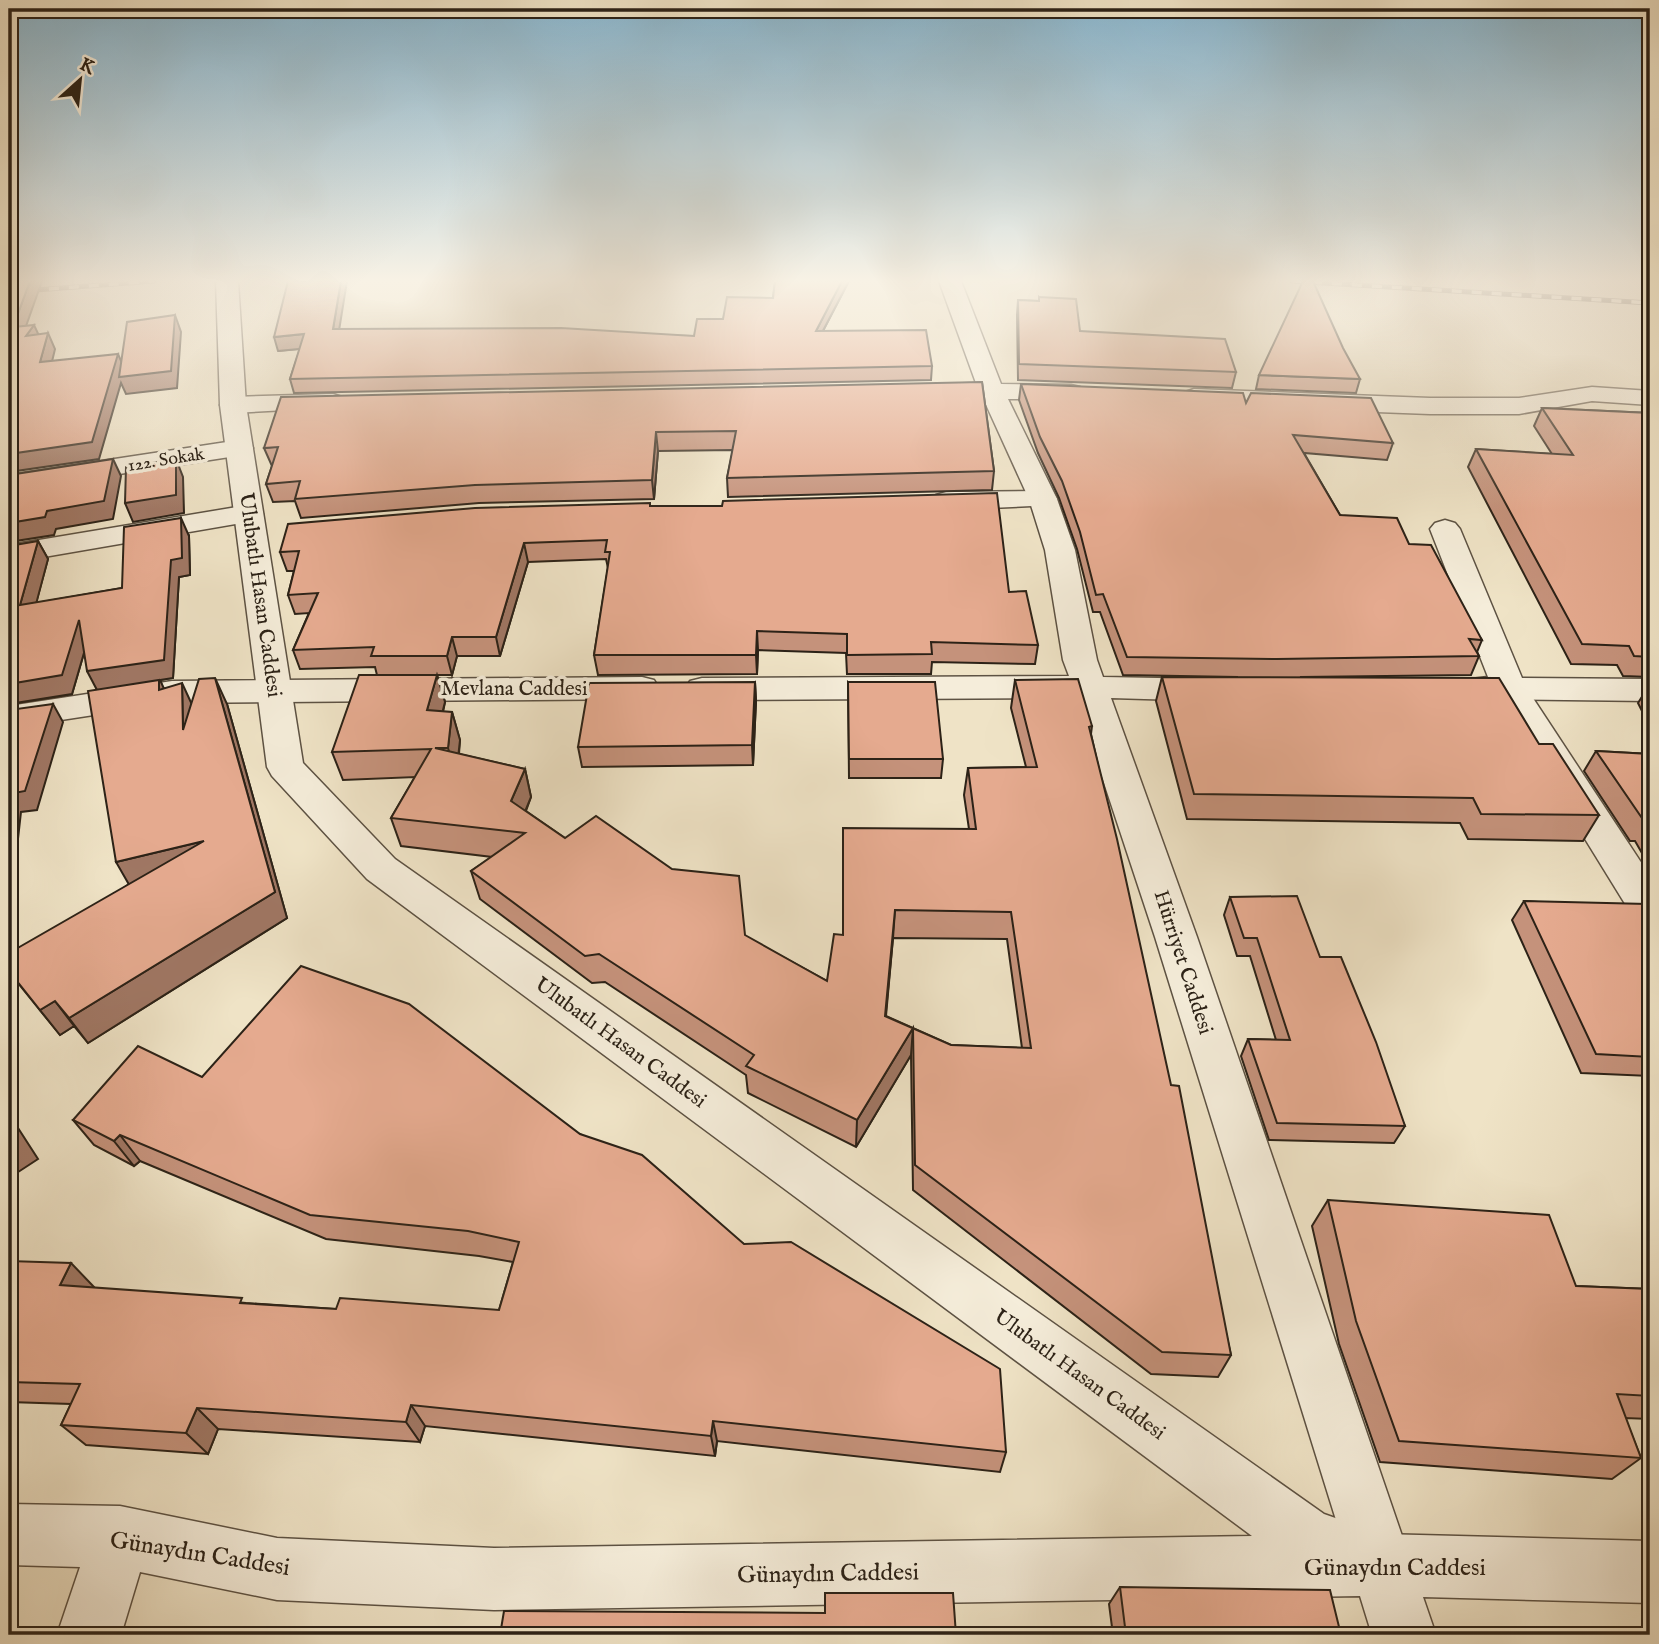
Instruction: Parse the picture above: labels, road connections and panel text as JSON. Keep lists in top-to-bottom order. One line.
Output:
{"streets":{"street":["122. Sokak","Ulubatlı Hasan Caddesi","Mevlana Caddesi","Hürriyet Caddesi","Günaydın Caddesi"]},"crossings":[["122. Sokak","Ulubatlı Hasan Caddesi"],["Ulubatlı Hasan Caddesi","Mevlana Caddesi"],["Ulubatlı Hasan Caddesi","Hürriyet Caddesi"],["Ulubatlı Hasan Caddesi","Günaydın Caddesi"],["Mevlana Caddesi","Hürriyet Caddesi"],["Hürriyet Caddesi","Günaydın Caddesi"]],"north":"top right"}
